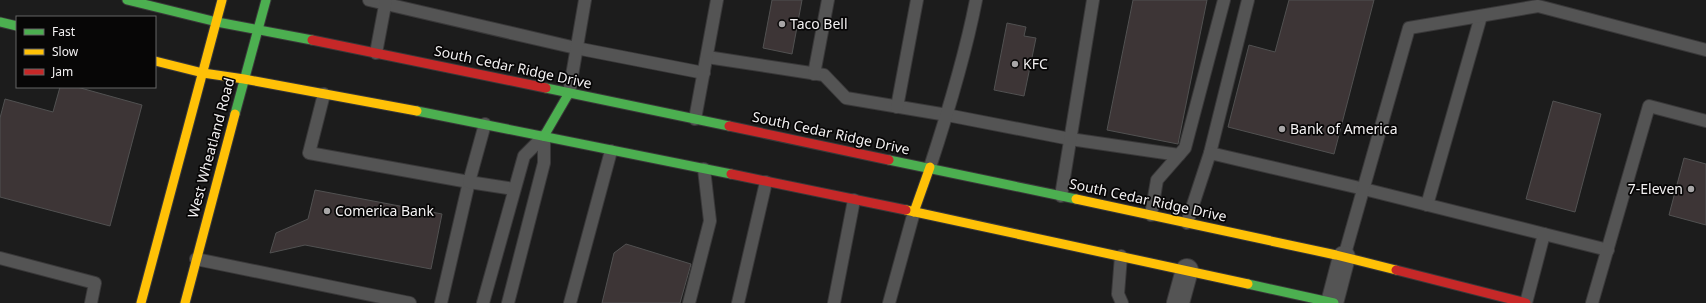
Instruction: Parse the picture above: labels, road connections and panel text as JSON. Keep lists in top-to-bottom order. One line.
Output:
{"streets":{"main road":["South Cedar Ridge Drive","West Wheatland Road"]},"crossings":[["South Cedar Ridge Drive","West Wheatland Road"]],"places":["Taco Bell","KFC","Bank of America","7-Eleven","Comerica Bank"],"legend":["Fast","Slow","Jam"]}
